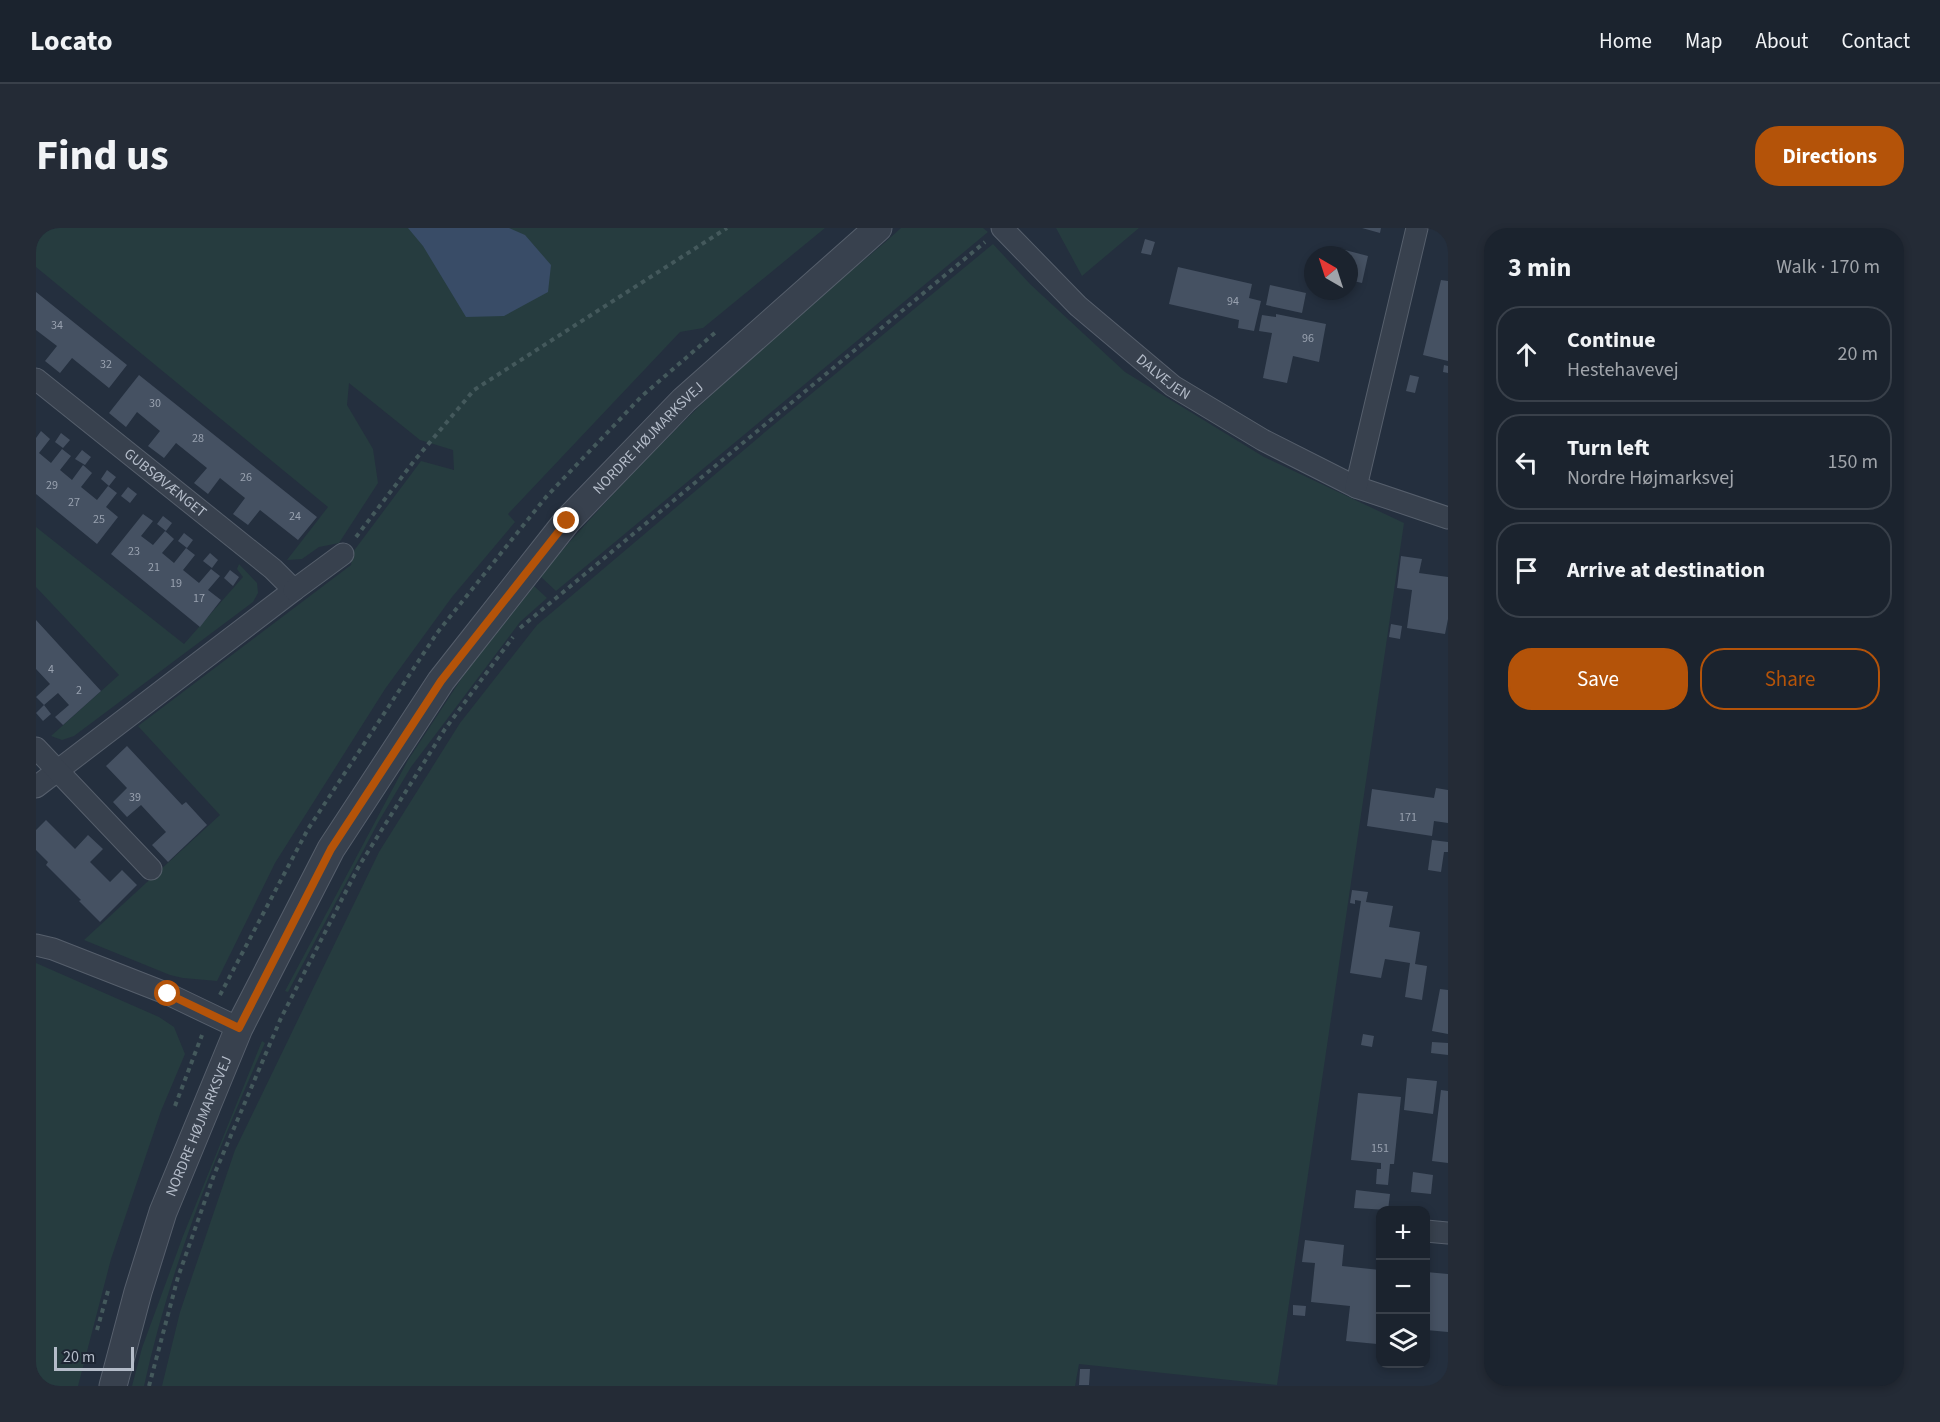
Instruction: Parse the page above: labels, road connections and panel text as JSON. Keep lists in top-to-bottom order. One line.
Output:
{"streets":{"street":["DALVEJEN","NORDRE HØJMARKSVEJ","GUBSØVÆNGET"]},"house_numbers":["94","34","96","32","30","28","26","29","27","24","25","23","21","19","17","4","2","39","171","151"],"scale_bar":"20 m","north":"top left","page":{"header":"Locato","nav":["Home","Map","About","Contact"],"title":"Find us","buttons":["Directions",["Save","Share"]],"heading":["3 min","Walk · 170 m"],"list":[["Continue","Hestehavevej","20 m"],["Turn left","Nordre Højmarksvej","150 m"],"Arrive at destination"],"map_buttons":["+","−"],"scale":"20 m"}}
